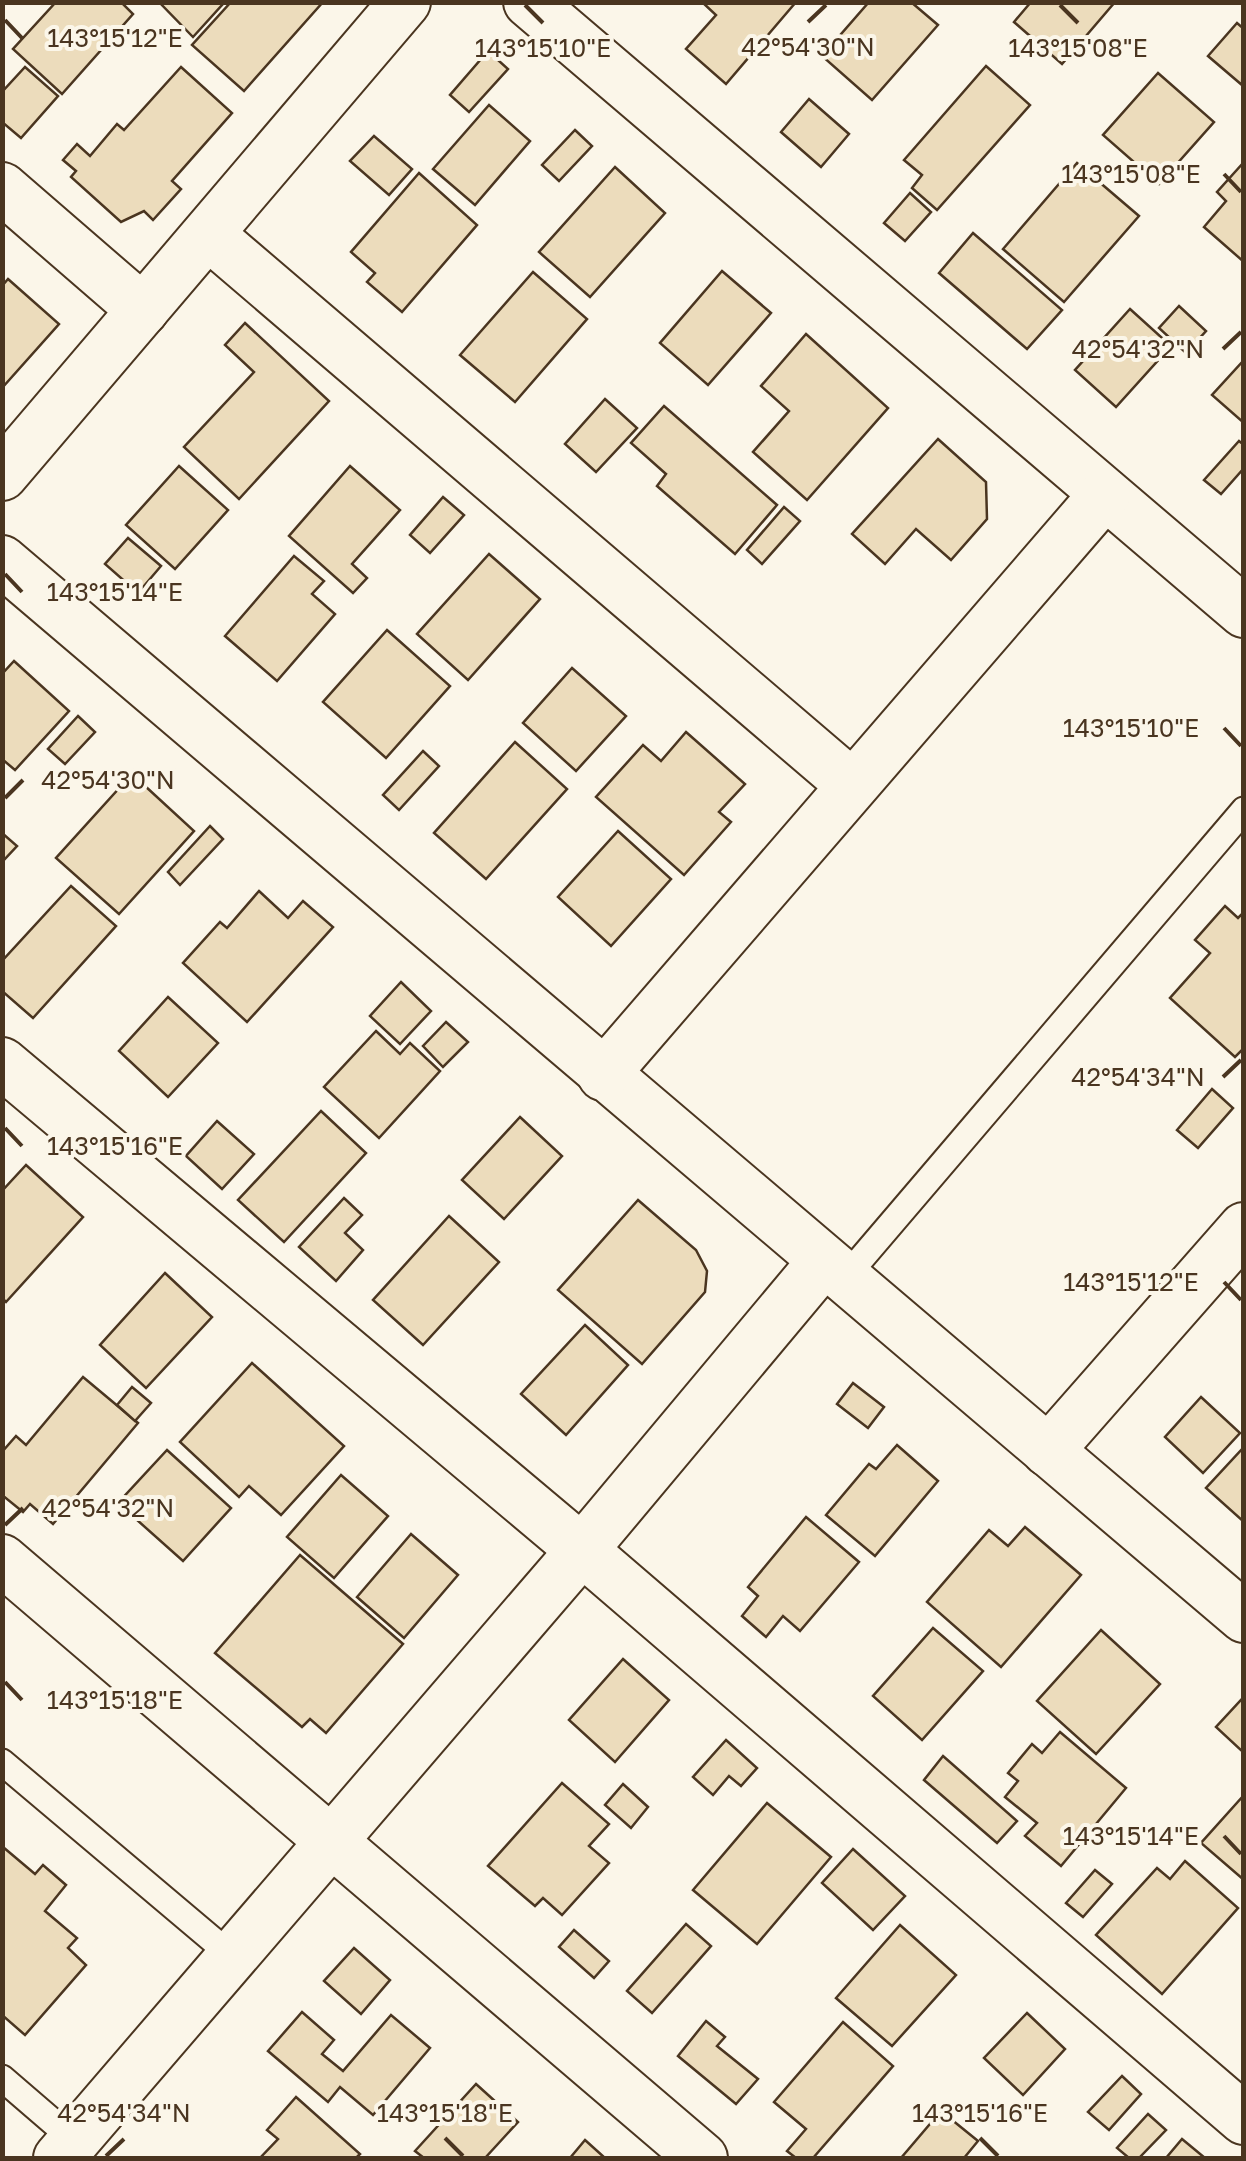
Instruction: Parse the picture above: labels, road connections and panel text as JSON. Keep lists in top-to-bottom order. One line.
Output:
{"coordinates":["143°15'12\"E","42°54'30\"N","143°15'10\"E","143°15'08\"E","42°54'32\"N","143°15'14\"E","42°54'34\"N","143°15'16\"E","143°15'18\"E"]}
